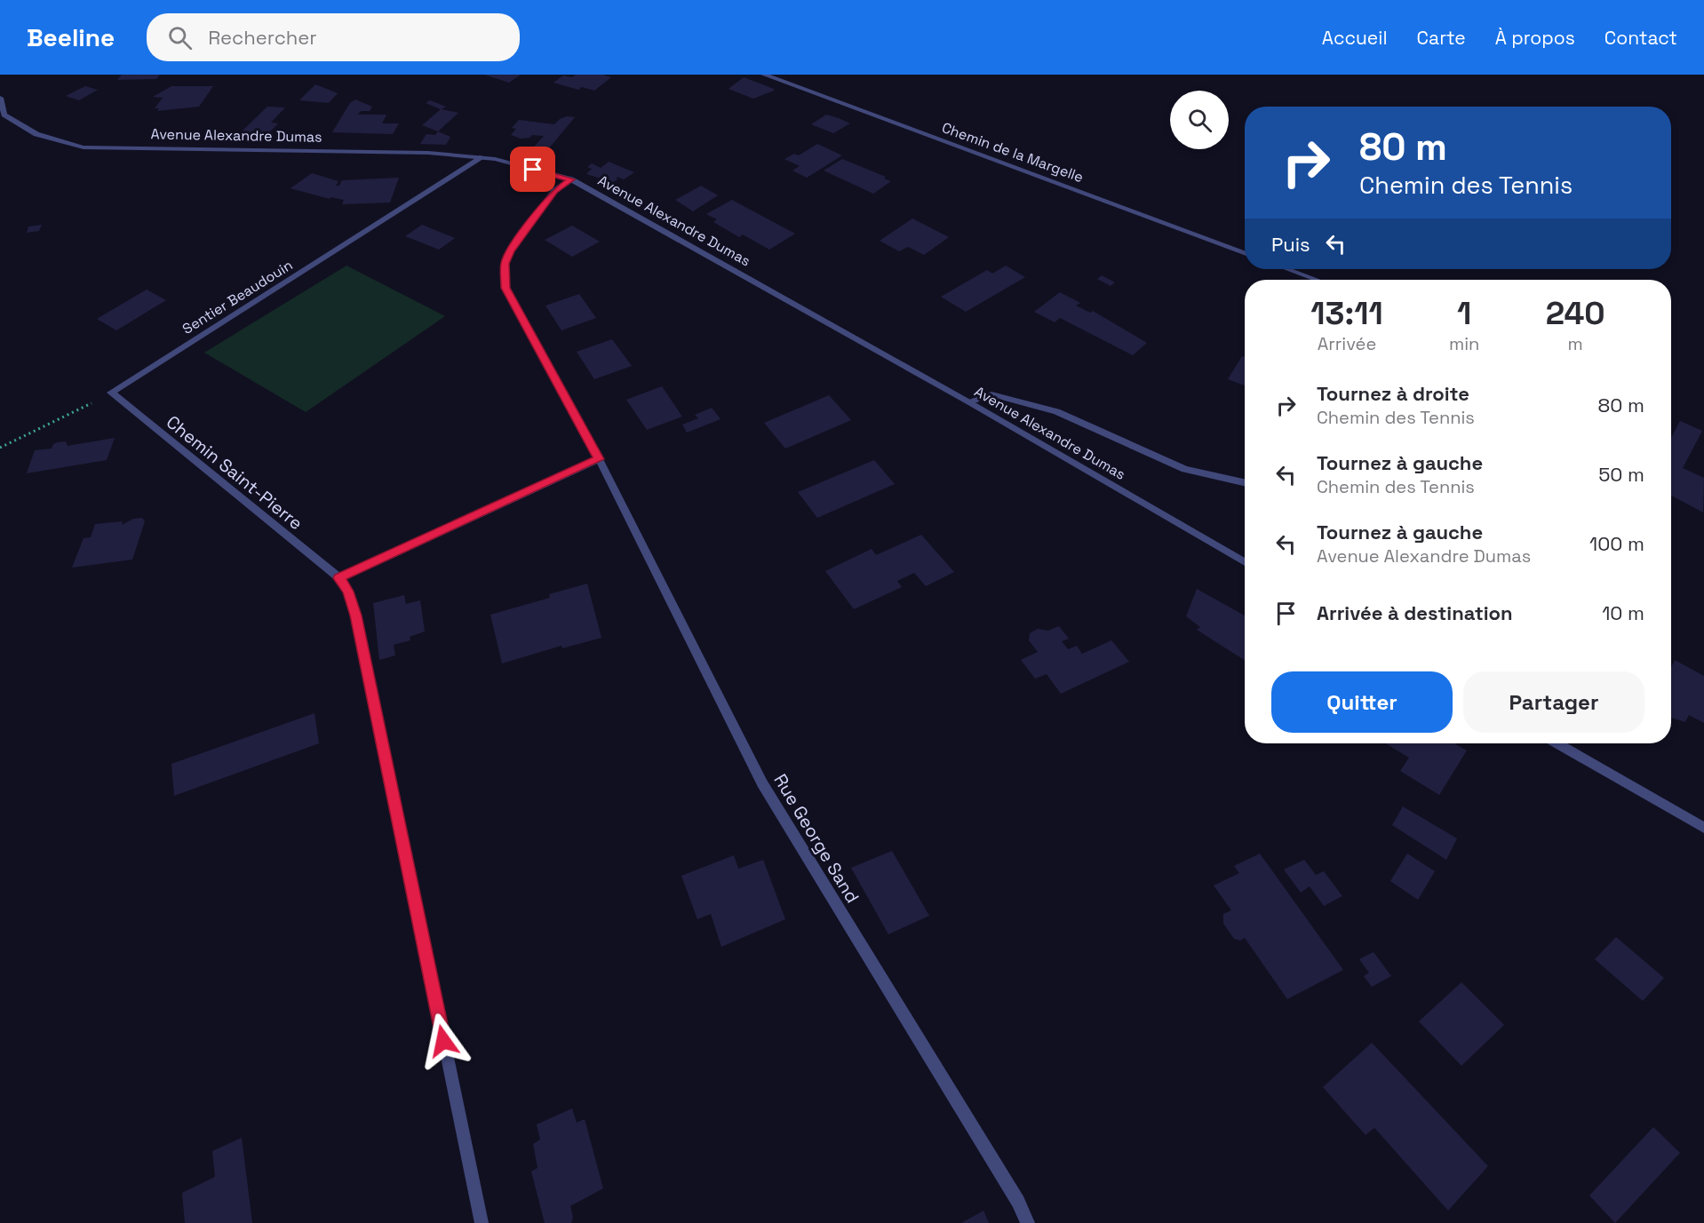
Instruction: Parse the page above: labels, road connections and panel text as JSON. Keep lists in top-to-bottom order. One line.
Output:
{"streets":{"street":["Avenue Alexandre Dumas","Chemin de la Margelle","Sentier Beaudouin","Chemin Saint-Pierre","Rue George Sand"]},"crossings":[["Avenue Alexandre Dumas","Sentier Beaudouin"],["Avenue Alexandre Dumas","Rue George Sand"],["Sentier Beaudouin","Chemin Saint-Pierre"]],"page":{"header":"Beeline","search":"Rechercher","nav":["Accueil","Carte","À propos","Contact"],"turn":["80 m","Chemin des Tennis"],"then":"Puis","eta":["13:11","Arrivée","1","min","240","m"],"list":[{"name":"Tournez à droite","note":"Chemin des Tennis","value":"80 m"},{"name":"Tournez à gauche","note":"Chemin des Tennis","value":"50 m"},{"name":"Tournez à gauche","note":"Avenue Alexandre Dumas","value":"100 m"},{"name":"Arrivée à destination","value":"10 m"}],"buttons":["Quitter","Partager"]}}
